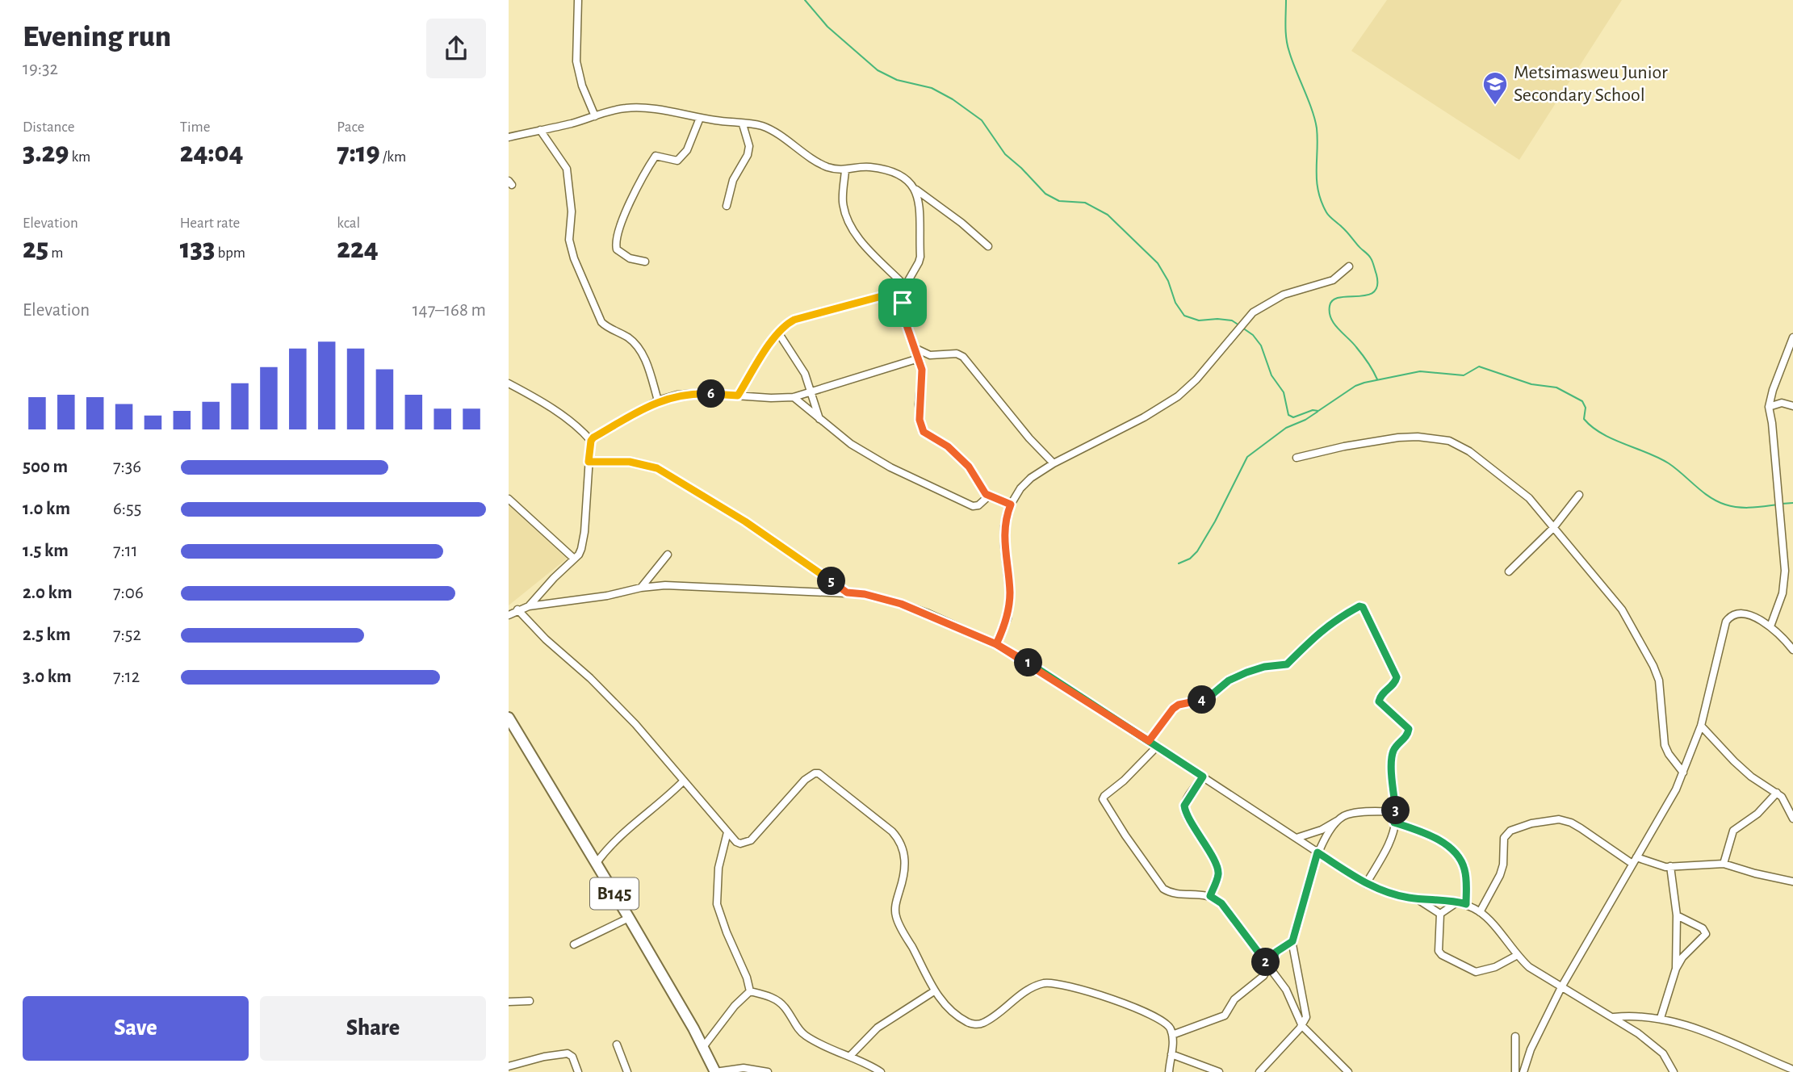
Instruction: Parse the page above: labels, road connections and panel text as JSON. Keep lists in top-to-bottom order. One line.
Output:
{"streets":{"main road":["B145"]},"places":{"school or university":["Metsimasweu Junior Secondary School"]},"page":{"heading":["Evening run","19:32"],"stats":[["Distance","3.29 km"],["Time","24:04"],["Pace","7:19 /km"],["Elevation","25 m"],["Heart rate","133 bpm"],["kcal","224"]],"chart":["Elevation","147–168 m"],"pins":["6","5","1","4","3","2"],"list":[{"name":"500 m","note":"7:36"},{"name":"1.0 km","note":"6:55"},{"name":"1.5 km","note":"7:11"},{"name":"2.0 km","note":"7:06"},{"name":"2.5 km","note":"7:52"},{"name":"3.0 km","note":"7:12"}],"buttons":["Save","Share"]}}
